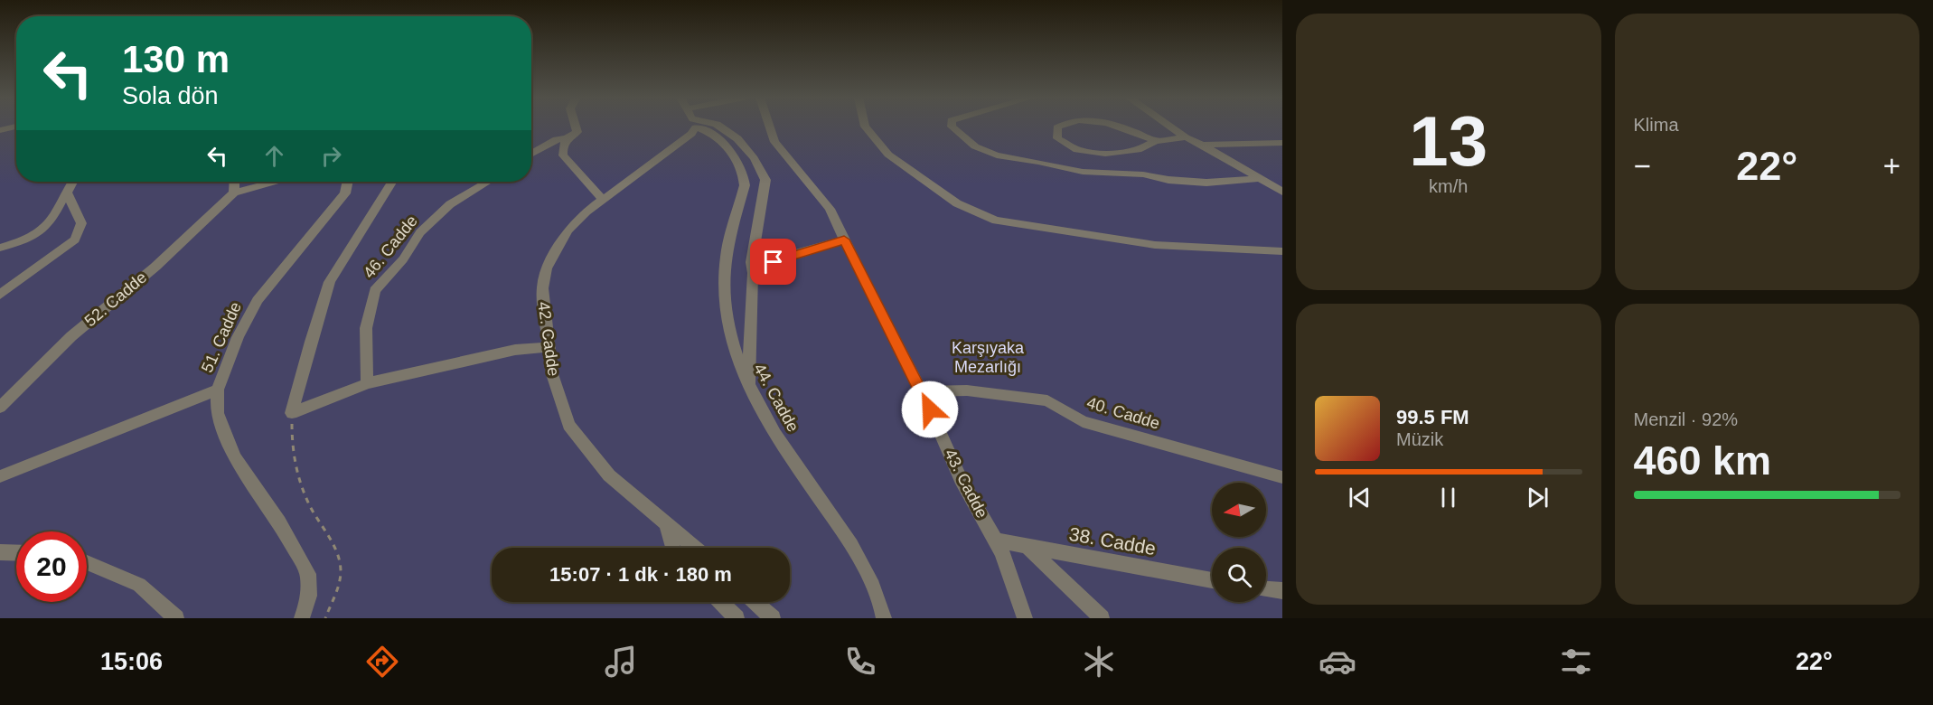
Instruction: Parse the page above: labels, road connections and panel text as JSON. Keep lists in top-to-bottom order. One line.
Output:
{"streets":{"lane":["46. Cadde","52. Cadde","51. Cadde","42. Cadde","44. Cadde","40. Cadde","43. Cadde","38. Cadde"]},"crossings":[["40. Cadde","43. Cadde"],["43. Cadde","38. Cadde"]],"parks":["Karşıyaka Mezarlığı"],"north":"left","page":{"tile":[["13","km/h"],"Klima",["Menzil · 92%","460 km"]],"turn":["130 m","Sola dön"],"heat":["−","22°","+"],"song":["99.5 FM","Müzik"],"limit":"20","trip":"15:07 · 1 dk · 180 m","tabs":["15:06","22°"]}}
